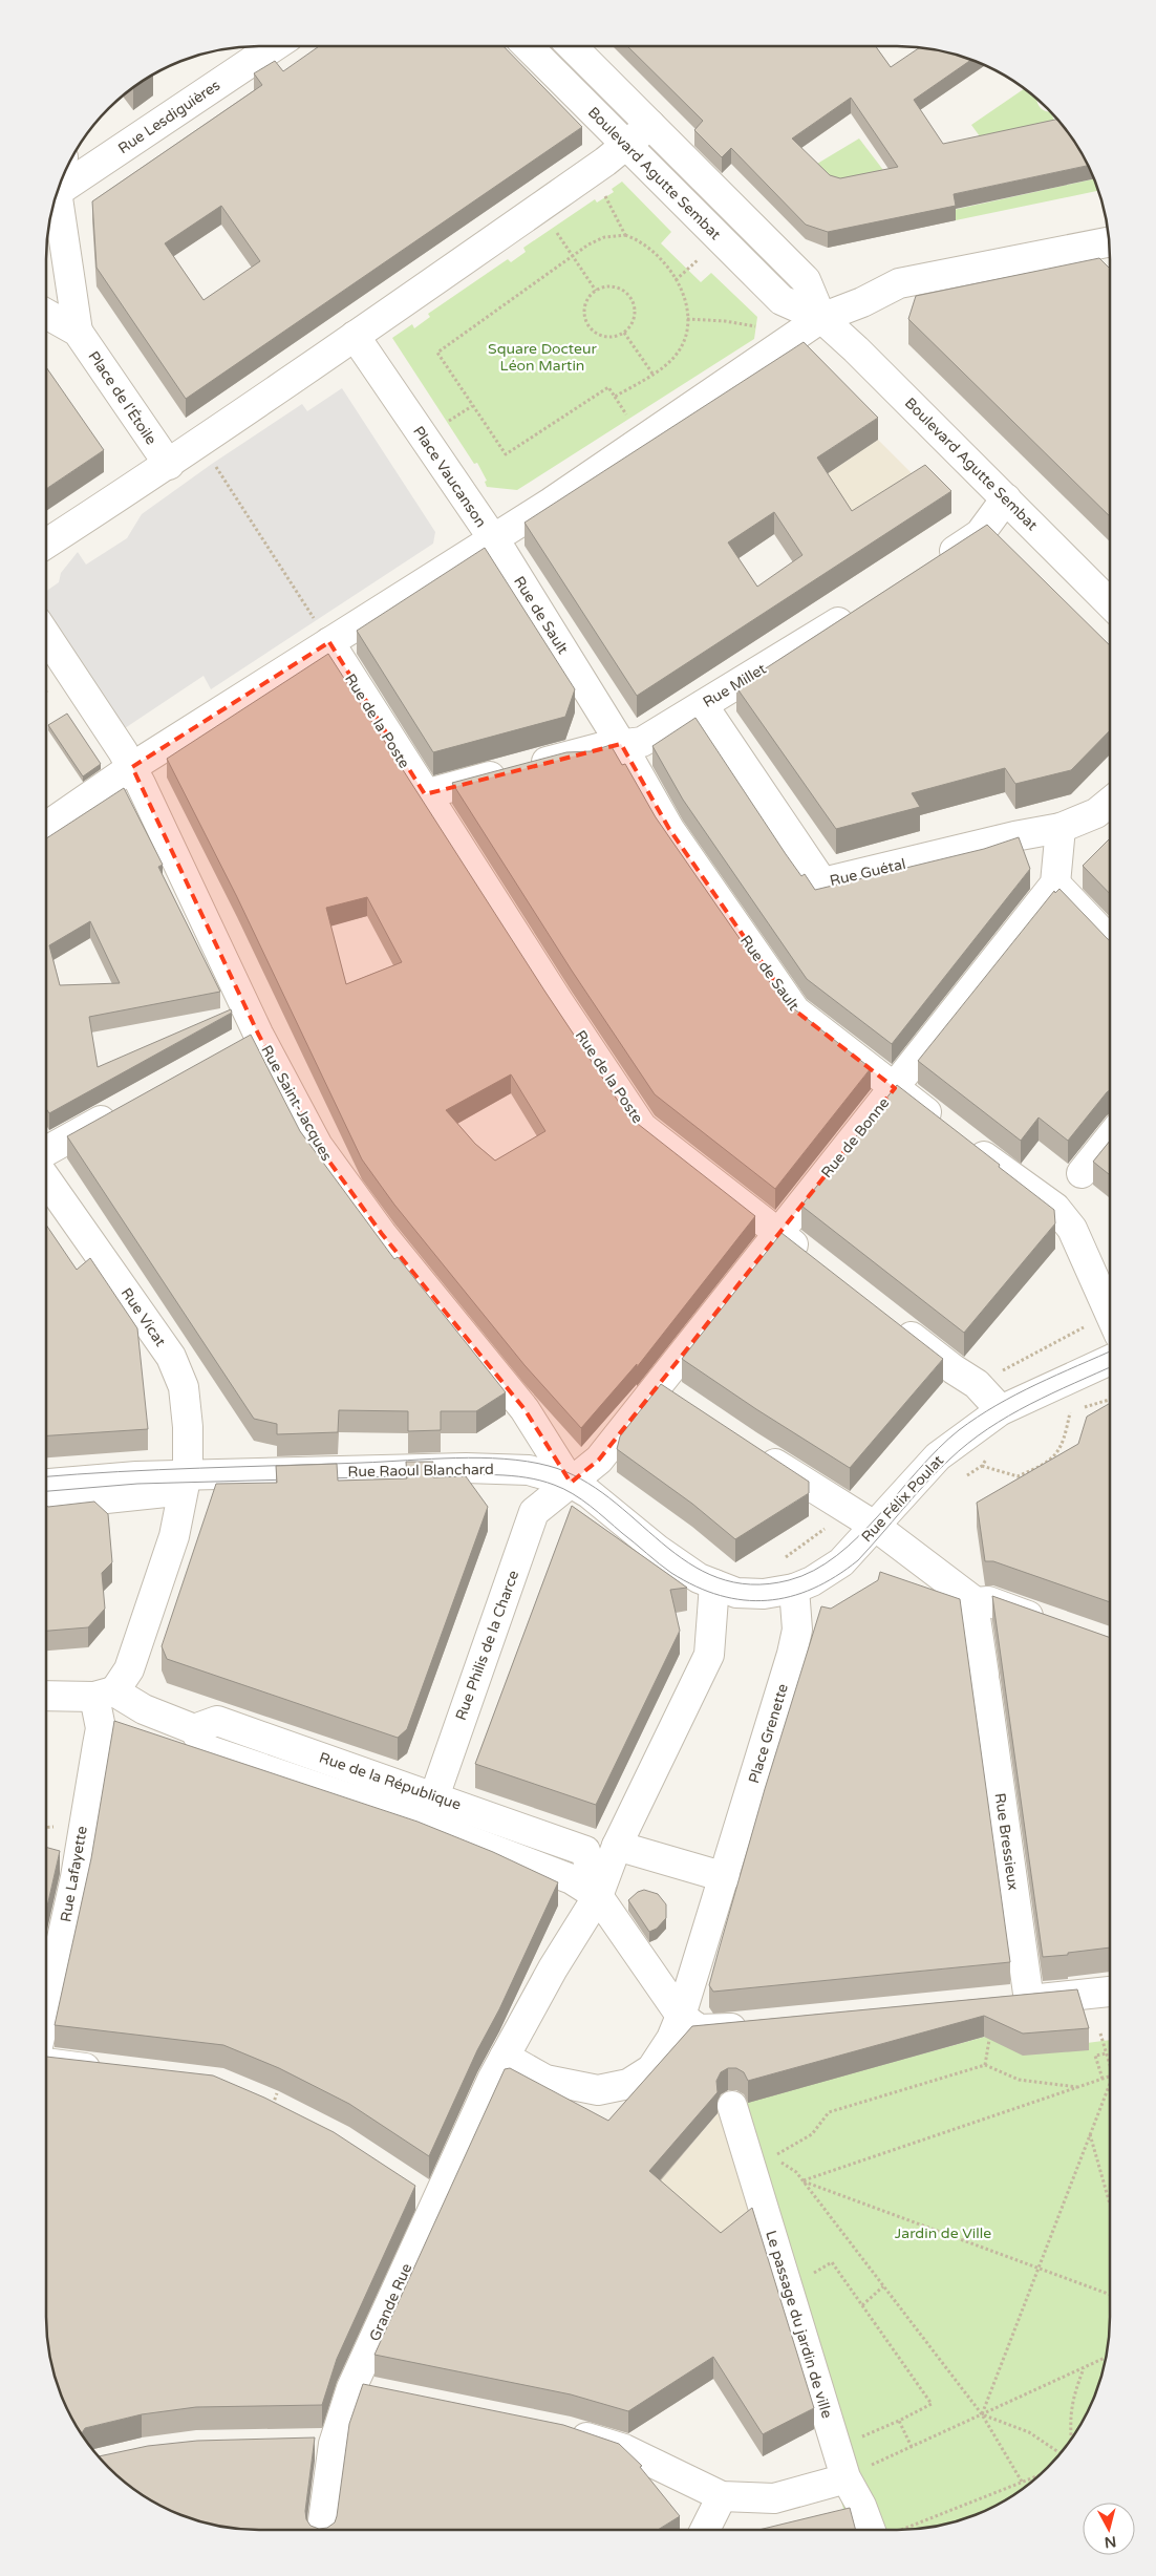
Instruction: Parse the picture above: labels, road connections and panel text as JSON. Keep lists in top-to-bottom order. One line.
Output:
{"streets":{"street":["Rue Lesdiguières","Boulevard Agutte Sembat","Place de l'Étoile","Place Vaucanson","Rue de Sault","Rue Millet","Rue de la Poste","Rue Guétal","Rue Saint-Jacques","Rue de Bonne","Rue Vicat","Rue Raoul Blanchard","Rue Félix Poulat","Rue Philis de la Charce","Place Grenette","Rue de la République","Rue Bressieux","Rue Lafayette","Grande Rue","Le passage du jardin de ville"]},"crossings":[["Place Vaucanson","Rue de Sault"],["Place Vaucanson","Rue de la Poste"],["Place Vaucanson","Rue Saint-Jacques"],["Rue de Sault","Rue Millet"],["Rue de Sault","Rue de Bonne"],["Rue Millet","Rue de la Poste"],["Rue Millet","Rue Guétal"],["Rue de la Poste","Rue de Bonne"],["Rue Saint-Jacques","Rue de Bonne"],["Rue Saint-Jacques","Rue Raoul Blanchard"],["Rue Saint-Jacques","Rue Philis de la Charce"],["Rue de Bonne","Rue Raoul Blanchard"],["Rue de Bonne","Rue Philis de la Charce"],["Rue Vicat","Rue Raoul Blanchard"],["Rue Raoul Blanchard","Rue Félix Poulat"],["Rue Raoul Blanchard","Rue Philis de la Charce"],["Rue Félix Poulat","Place Grenette"],["Rue Philis de la Charce","Rue de la République"],["Place Grenette","Grande Rue"]],"parks":["Square Docteur Léon Martin","Jardin de Ville"],"north":"bottom"}
